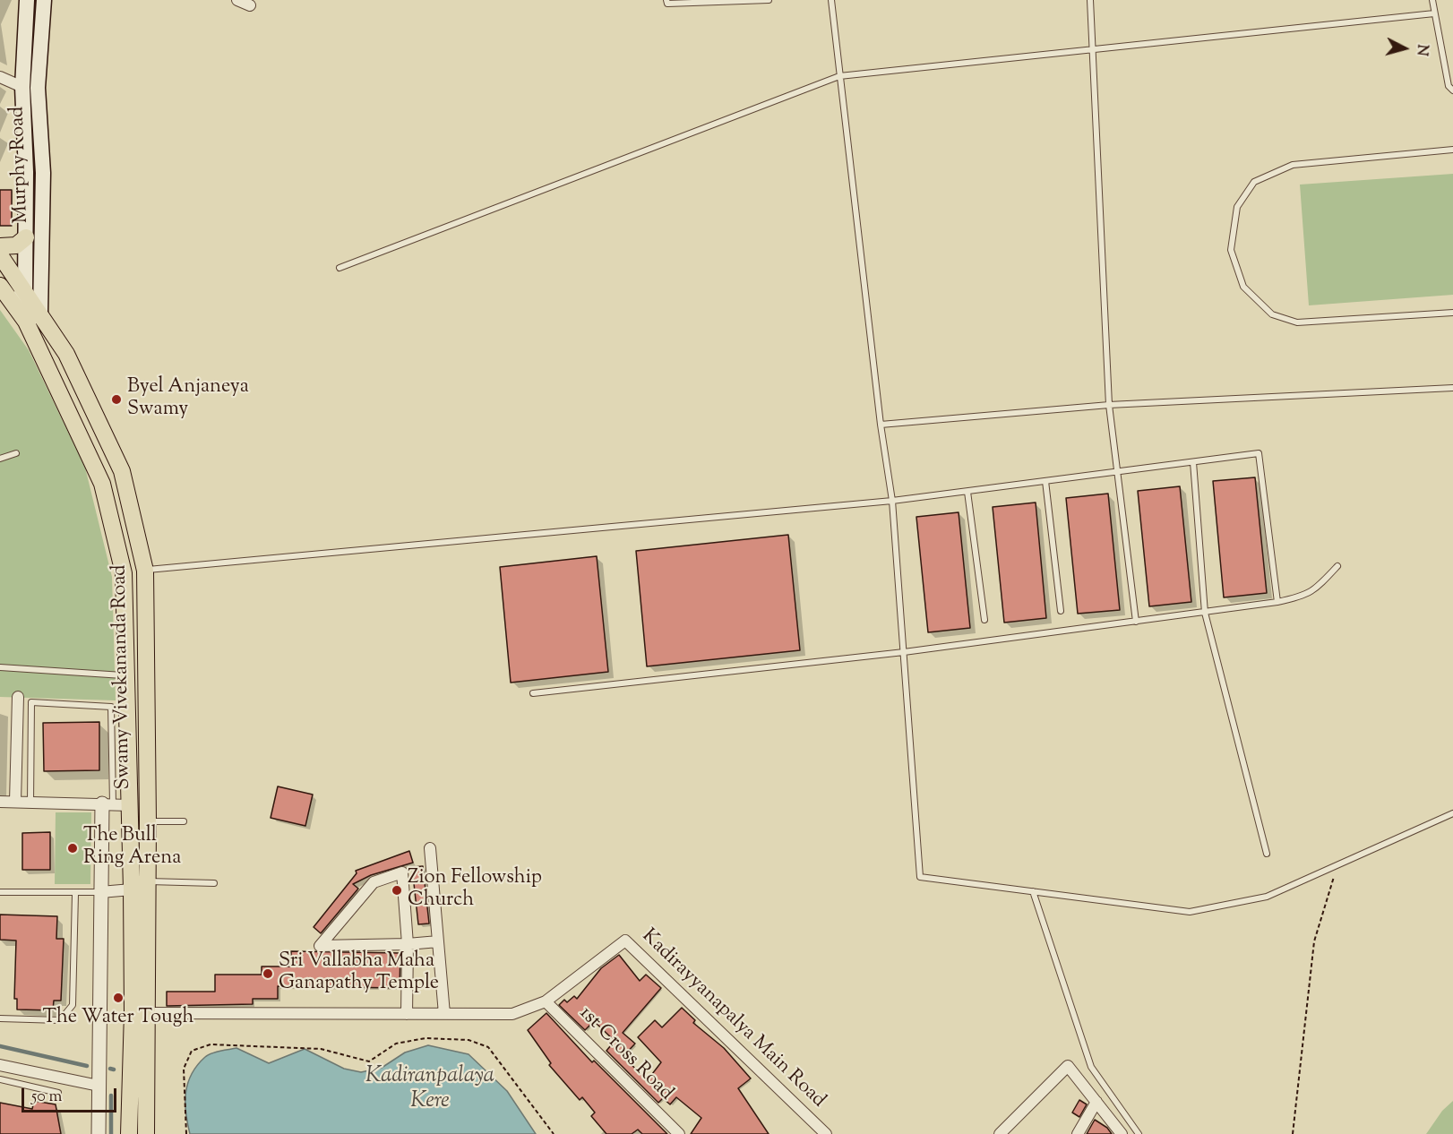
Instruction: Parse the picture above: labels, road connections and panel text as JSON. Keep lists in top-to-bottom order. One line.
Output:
{"streets":{"main road":["Murphy Road","Swamy Vivekananda Road"],"street":["Kadirayyanapalya Main Road","1st Cross Road"]},"crossings":[["Murphy Road","Swamy Vivekananda Road"],["Swamy Vivekananda Road","Kadirayyanapalya Main Road"],["Kadirayyanapalya Main Road","1st Cross Road"]],"water":["Kadiranpalaya Kere"],"places":["Byel Anjaneya Swamy","The Bull Ring Arena","Zion Fellowship Church","Sri Vallabha Maha Ganapathy Temple","The Water Tough"],"scale_bar":"50 m","north":"right"}
